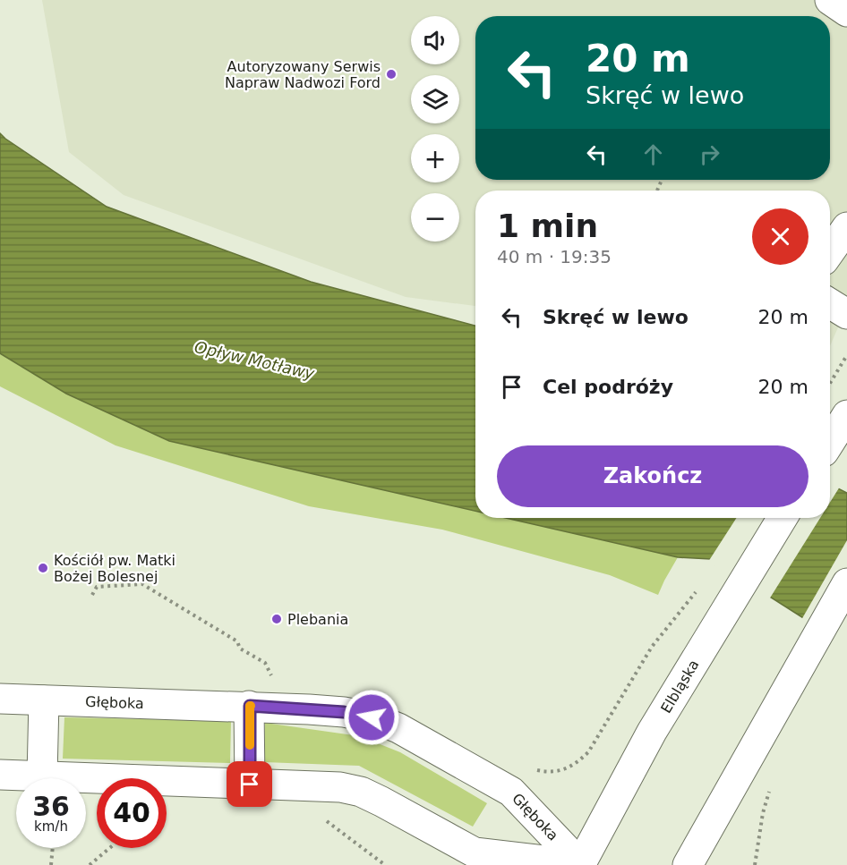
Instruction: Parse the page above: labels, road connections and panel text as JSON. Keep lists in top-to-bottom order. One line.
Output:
{"streets":{"street":["Elbląska","Głęboka"]},"crossings":[["Elbląska","Głęboka"]],"water":["Opływ Motławy"],"places":["Autoryzowany Serwis Napraw Nadwozi Ford","Kościół pw. Matki Bożej Bolesnej","Plebania"],"page":{"map_buttons":["+","−"],"turn":["20 m","Skręć w lewo"],"heading":["1 min","40 m · 19:35"],"list":[{"name":"Skręć w lewo","value":"20 m"},{"name":"Cel podróży","value":"20 m"}],"buttons":"Zakończ","speed":"36 km/h","limit":"40"}}
